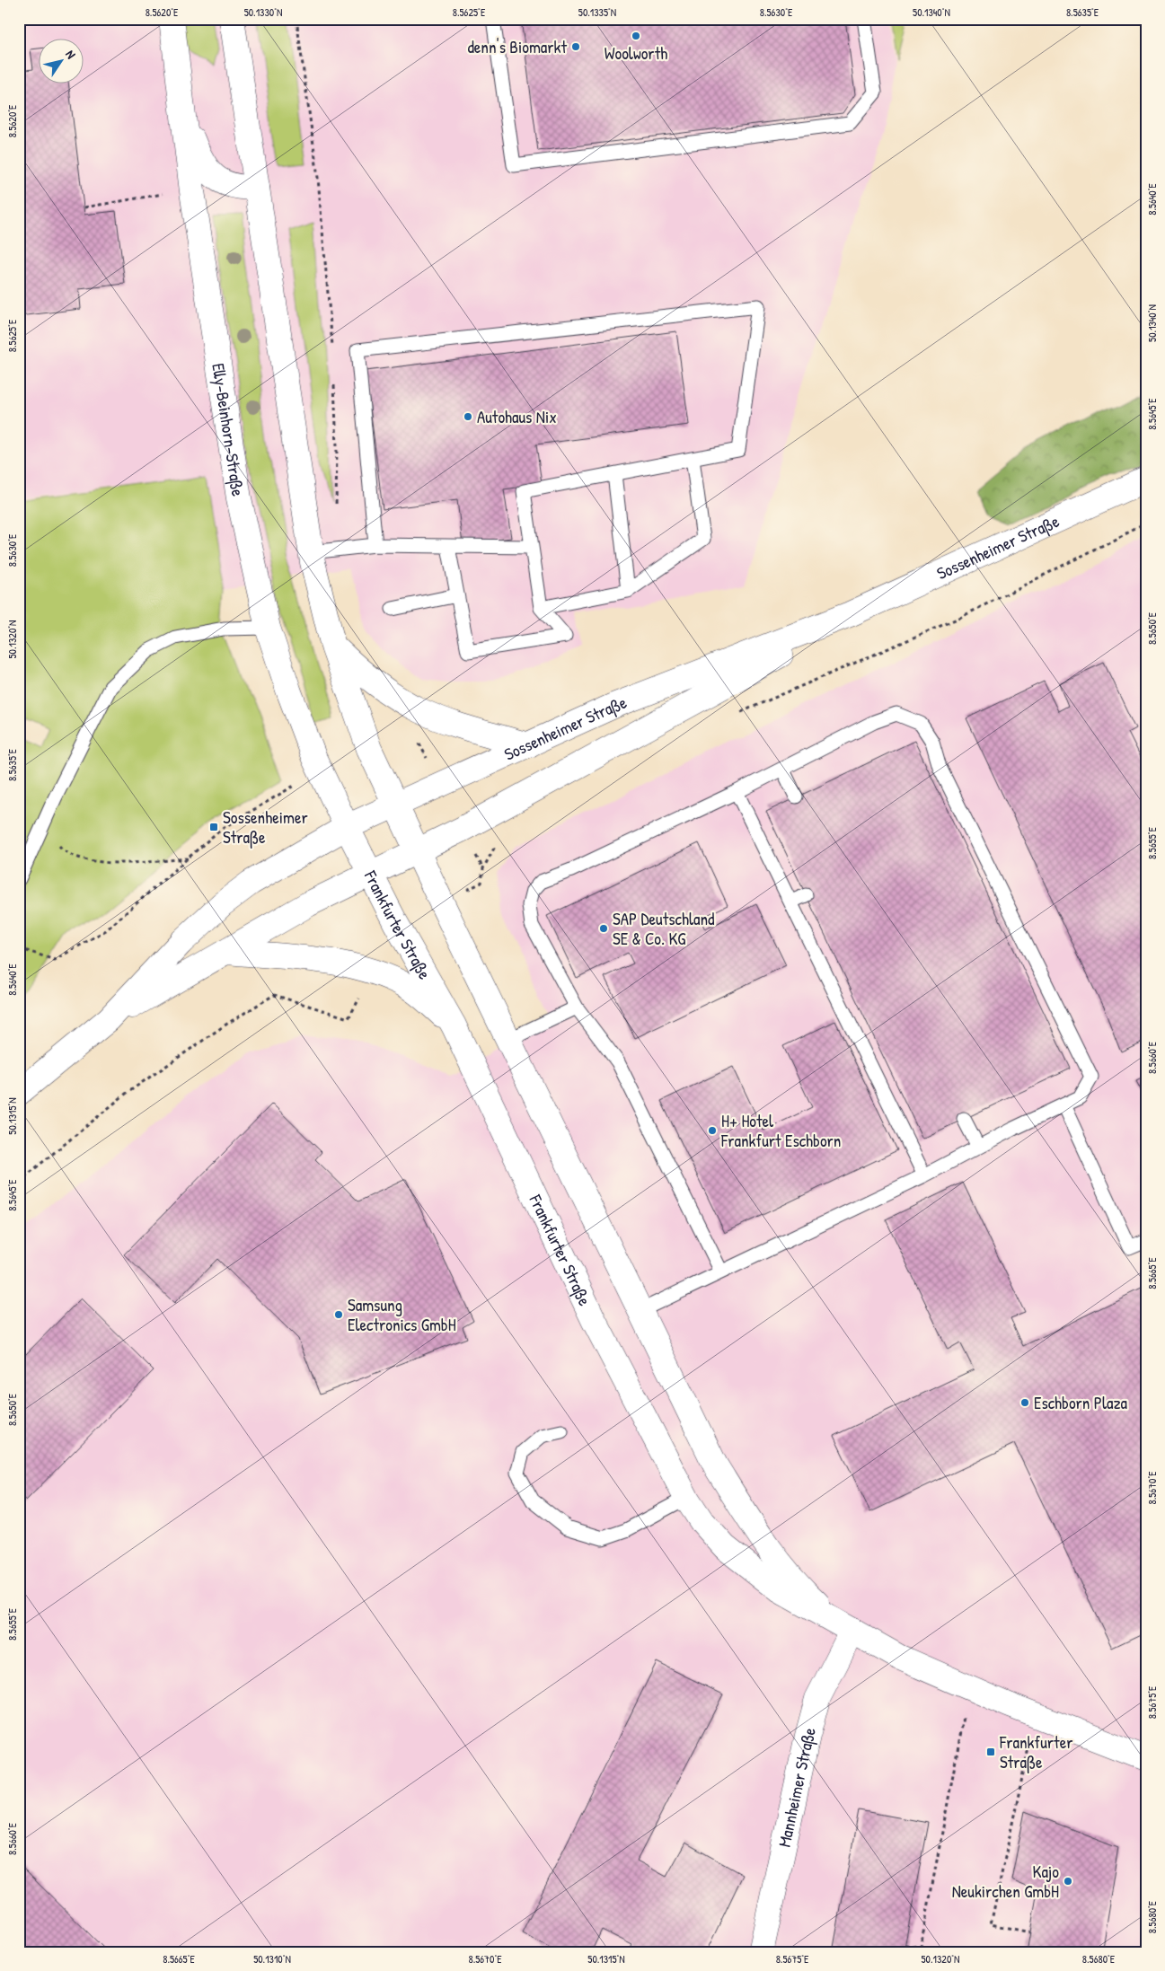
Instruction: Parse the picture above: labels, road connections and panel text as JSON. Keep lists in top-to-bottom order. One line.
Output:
{"streets":{"street":["Elly-Beinhorn-Straße","Sossenheimer Straße","Frankfurter Straße","Mannheimer Straße"]},"crossings":[["Elly-Beinhorn-Straße","Sossenheimer Straße"],["Elly-Beinhorn-Straße","Frankfurter Straße"],["Sossenheimer Straße","Frankfurter Straße"],["Frankfurter Straße","Mannheimer Straße"]],"places":{"other":["Woolworth","denn's Biomarkt","Autohaus Nix","SAP Deutschland SE & Co. KG","H+ Hotel Frankfurt Eschborn","Samsung Electronics GmbH","Eschborn Plaza","Kajo Neukirchen GmbH"],"transit":["Sossenheimer Straße","Frankfurter Straße"]},"north":"top right","coordinates":["8.5620°E","50.1330°N","8.5625°E","50.1335°N","8.5630°E","50.1340°N","8.5635°E","8.5640°E","8.5645°E","8.5650°E","50.1320°N","8.5655°E","8.5660°E","50.1315°N","8.5665°E","8.5670°E","8.5675°E","8.5680°E","50.1310°N"]}
